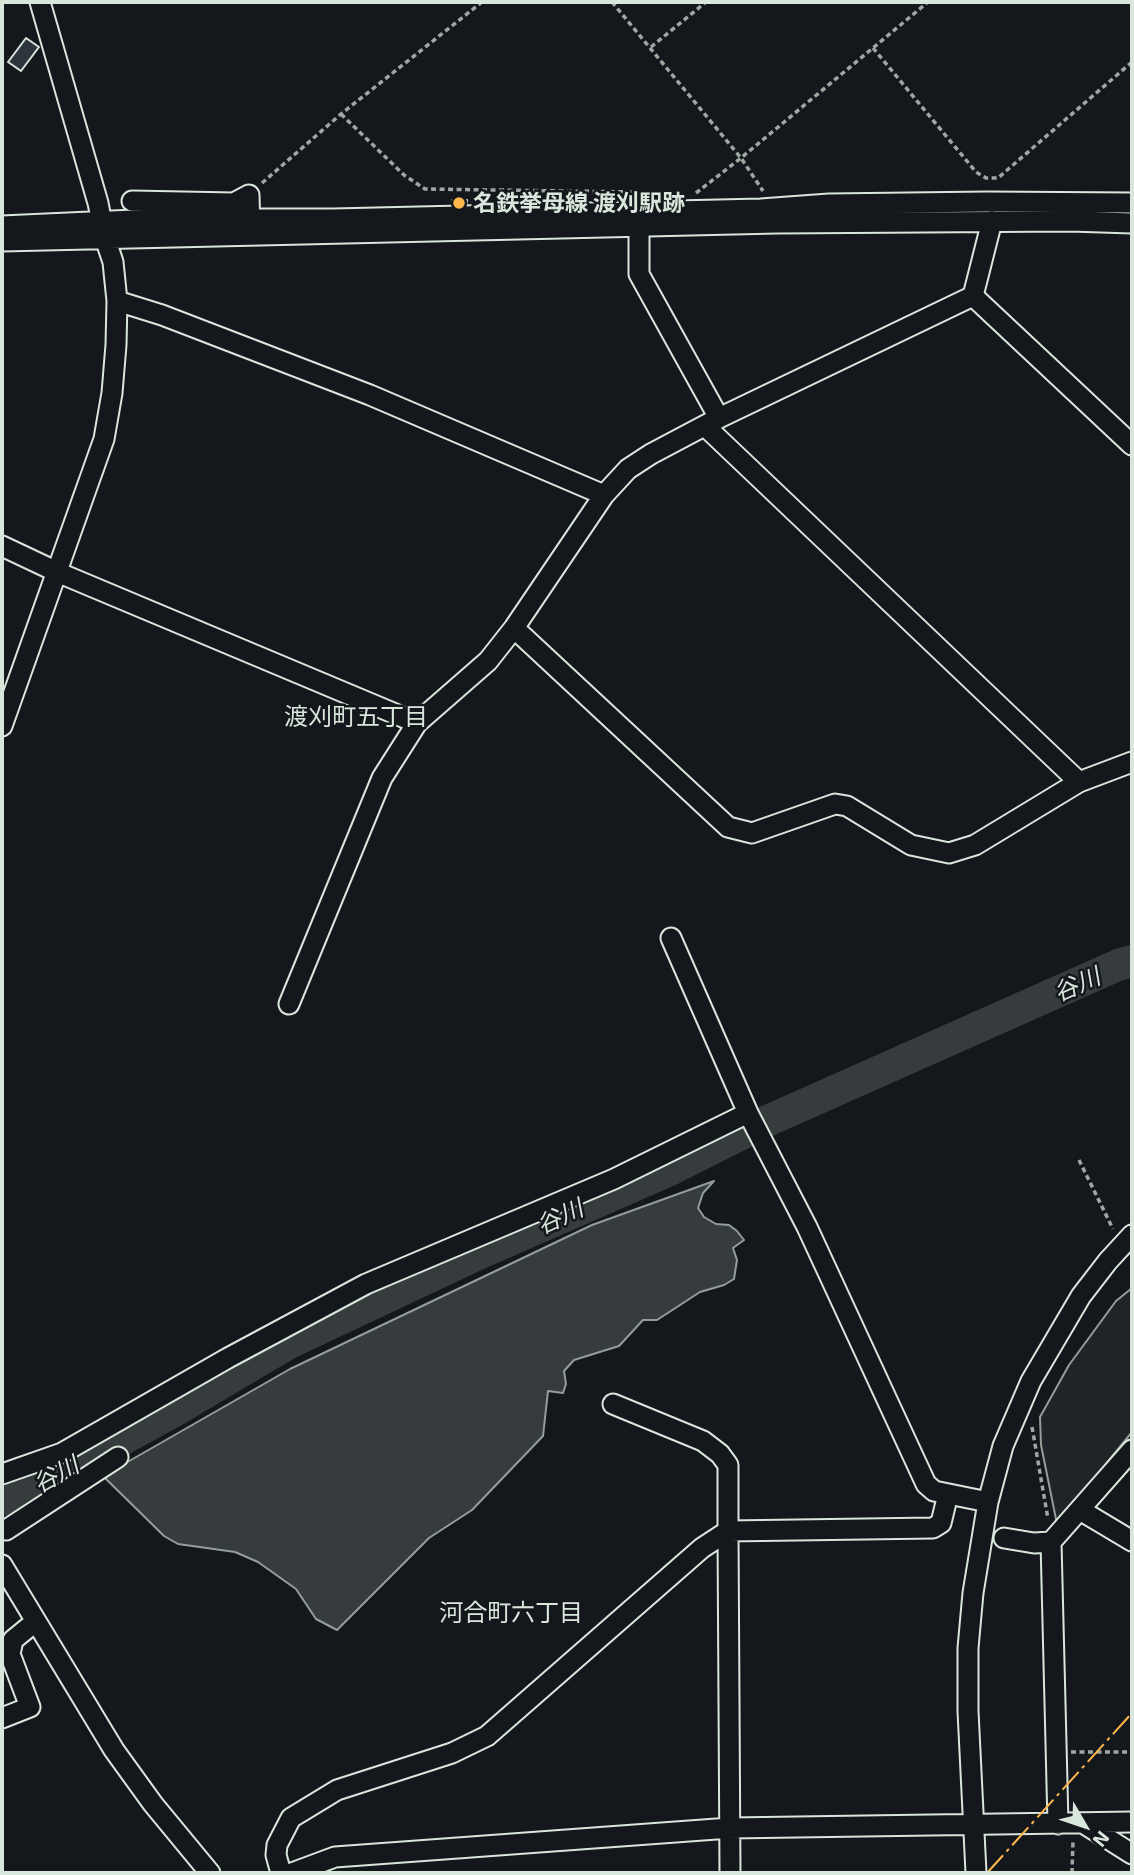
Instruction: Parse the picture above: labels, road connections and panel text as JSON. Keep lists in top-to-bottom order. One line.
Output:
{"districts":["渡刈町五丁目","河合町六丁目"],"water":["谷川"],"places":["名鉄挙母線 渡刈駅跡"],"north":"bottom right"}
